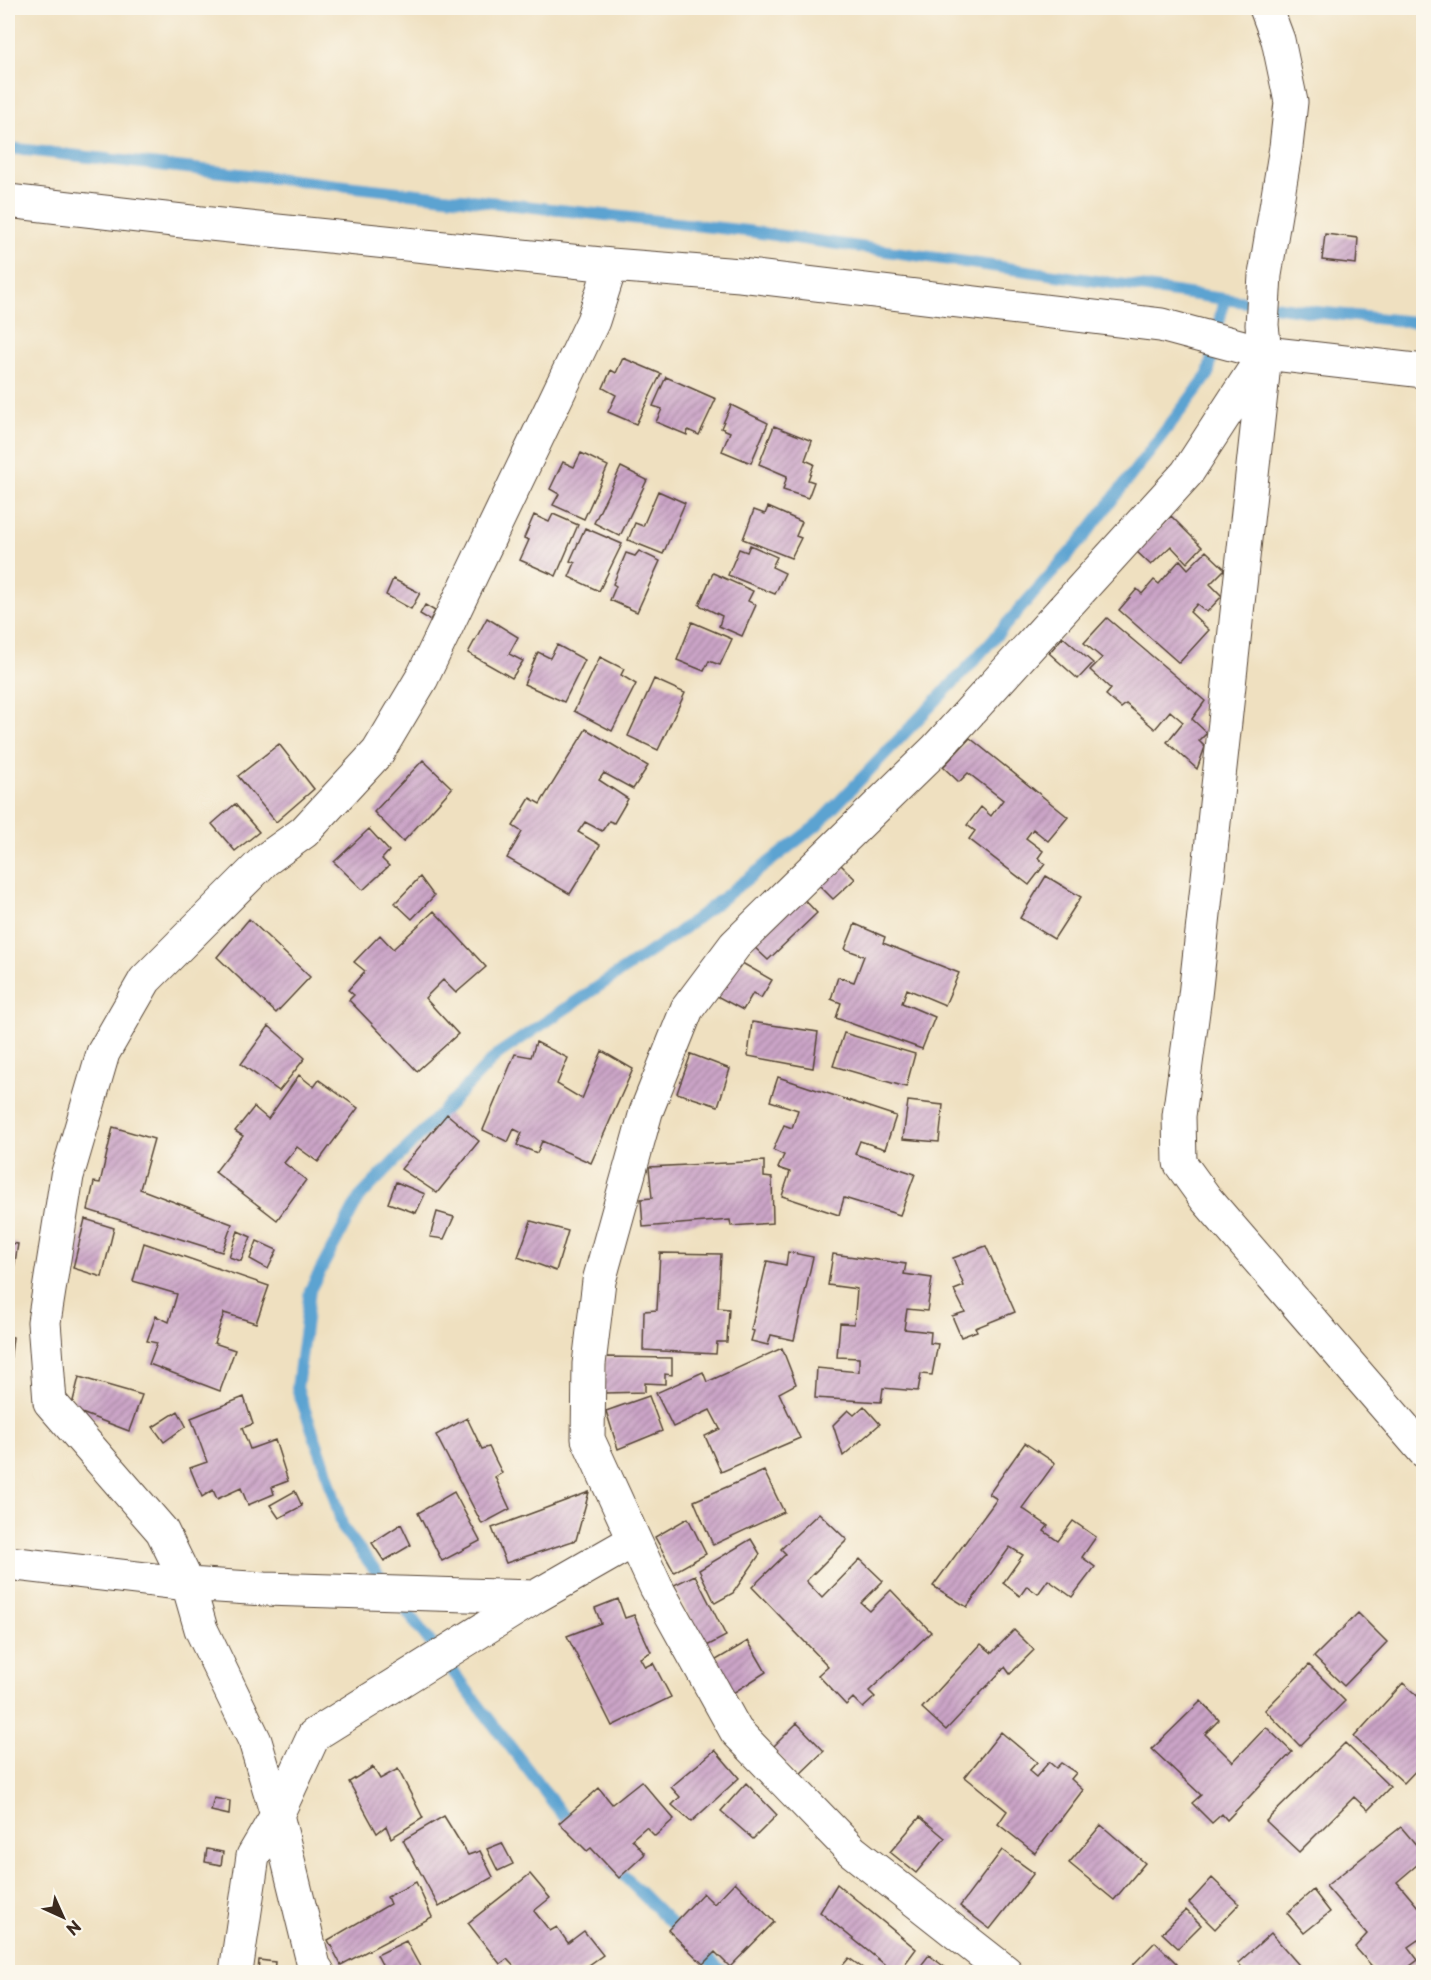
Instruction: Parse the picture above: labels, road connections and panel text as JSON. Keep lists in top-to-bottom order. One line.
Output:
{"north":"bottom right"}
